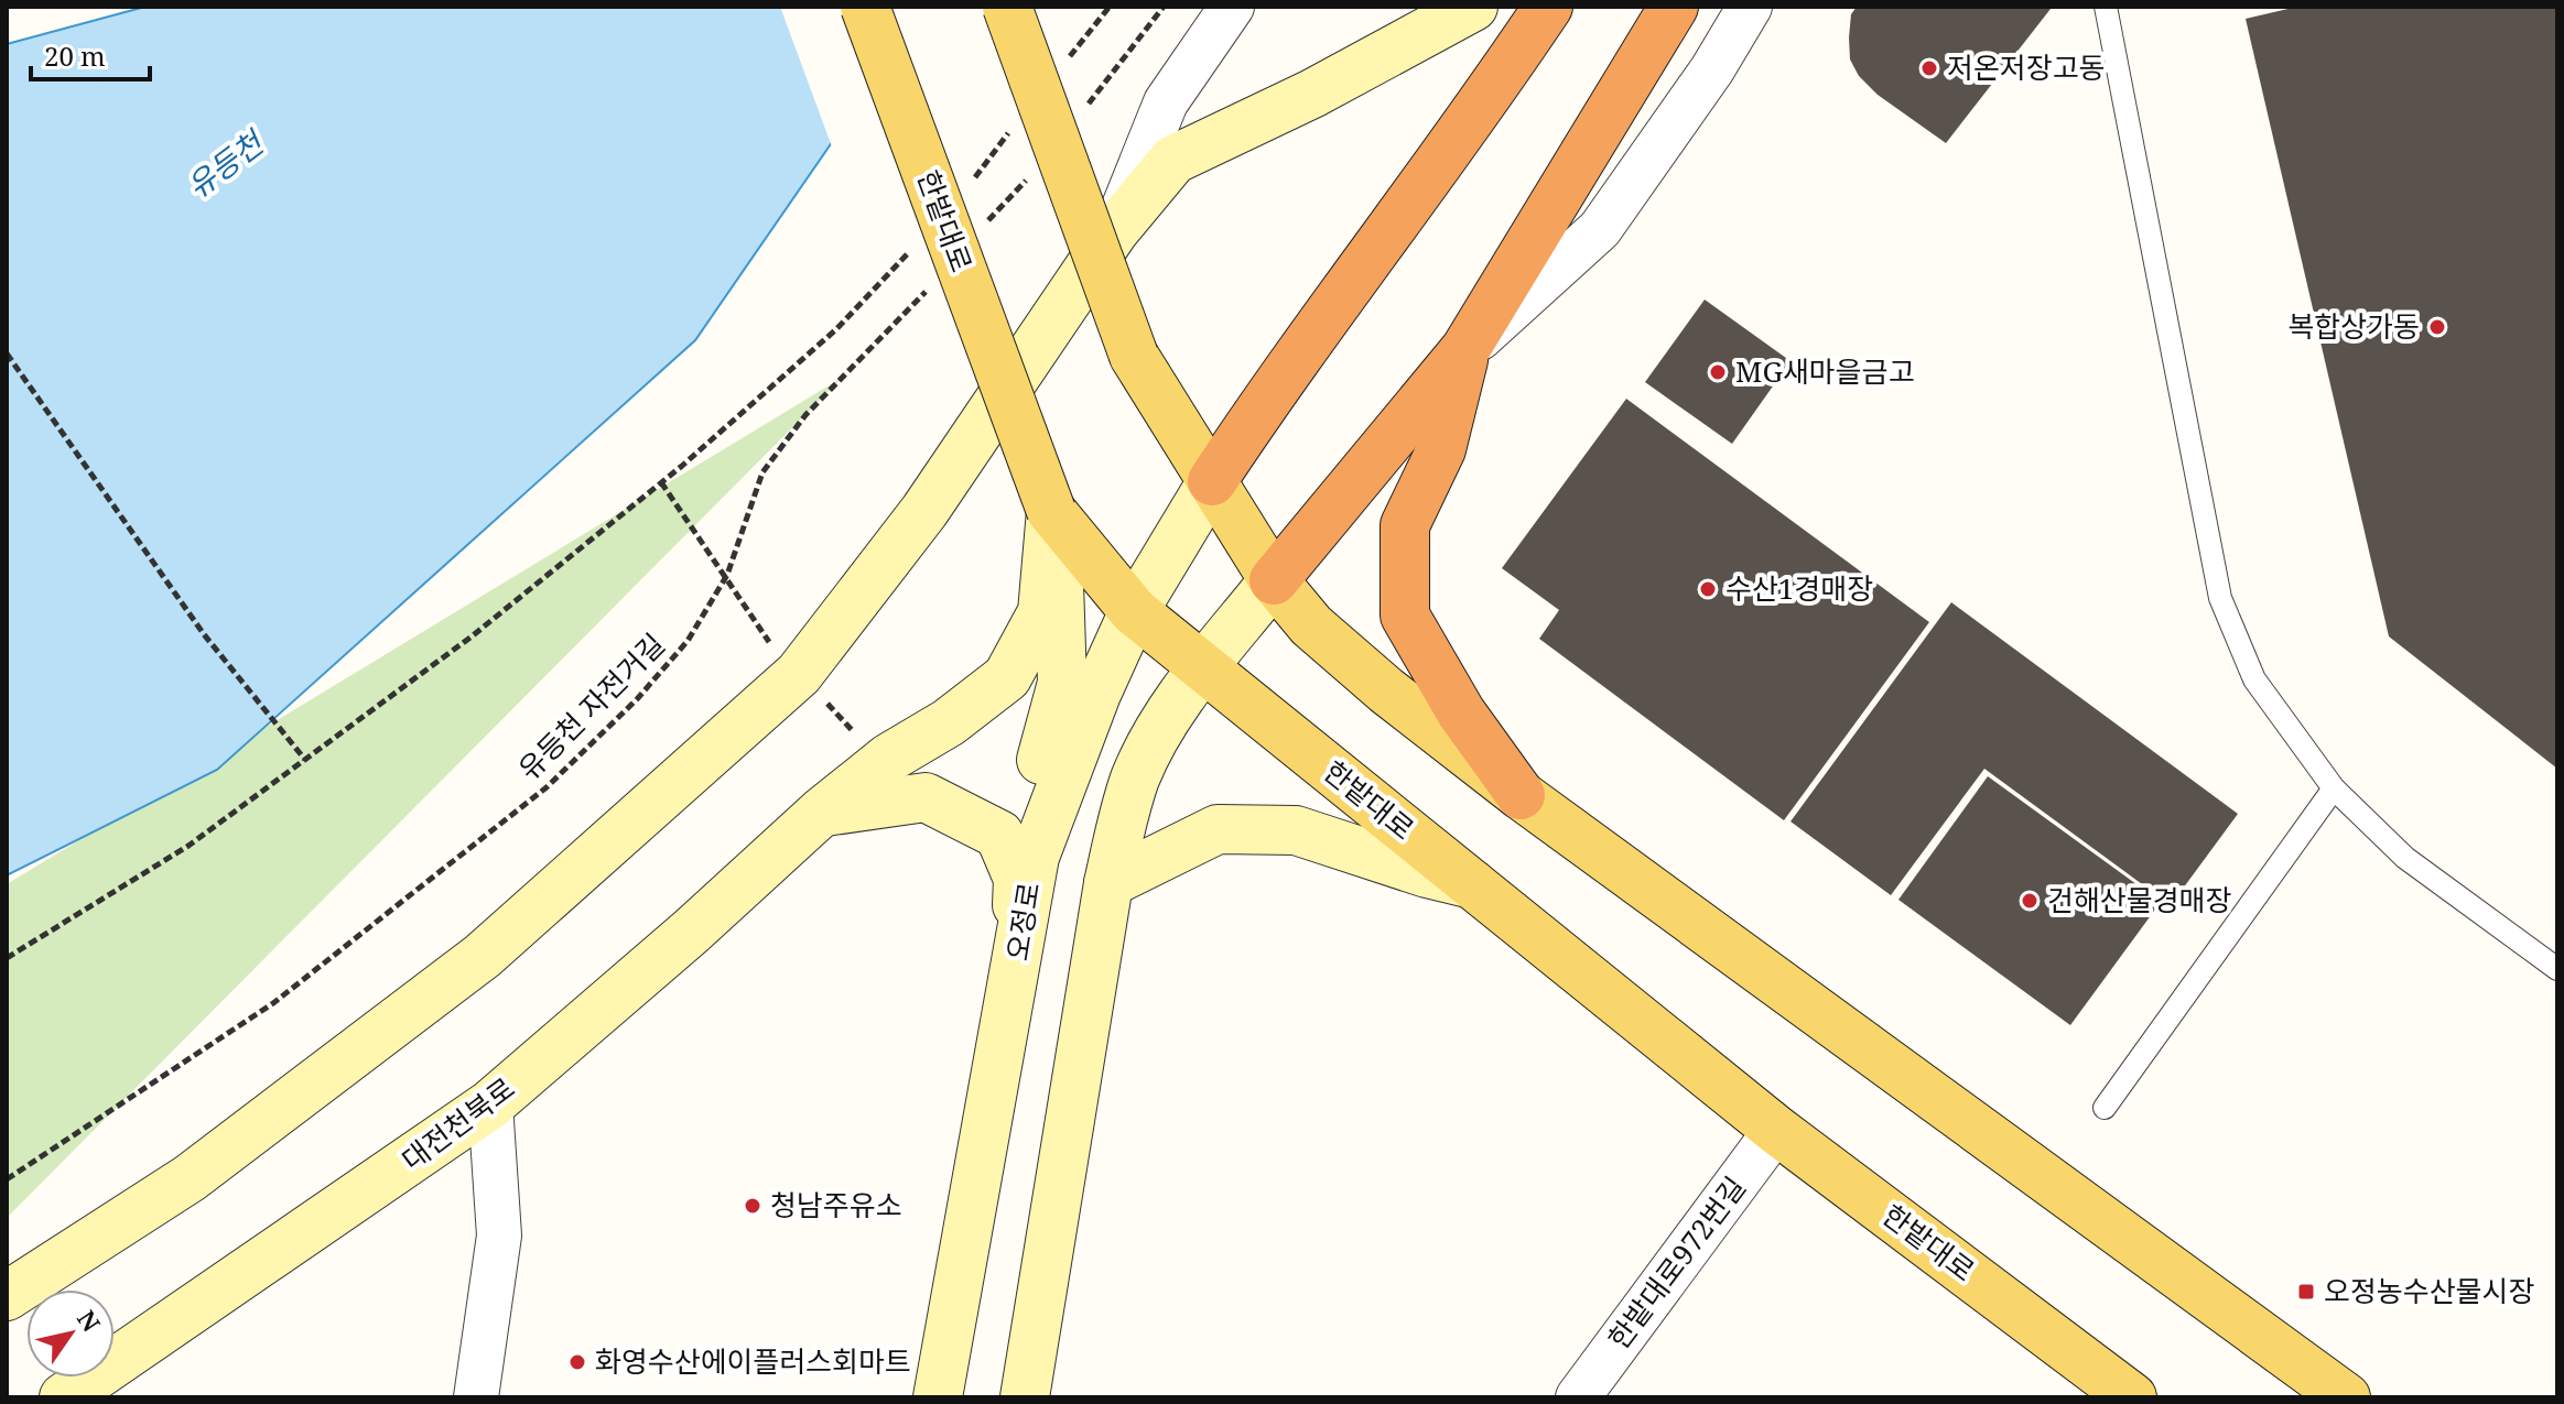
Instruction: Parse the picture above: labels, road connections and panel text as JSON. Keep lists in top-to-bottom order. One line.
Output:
{"streets":{"main road":["한밭대로","오정로","대전천북로"],"street":["한밭대로972번길"],"path":["유등천 자전거길"]},"crossings":[["한밭대로","오정로"],["한밭대로","대전천북로"],["한밭대로","한밭대로972번길"]],"water":["유등천"],"places":{"other":["저온저장고동","복합상가동","MG새마을금고","수산1경매장","건해산물경매장","청남주유소","화영수산에이플러스회마트"],"transit":["오정농수산물시장"]},"scale_bar":"20 m","north":"top right"}
